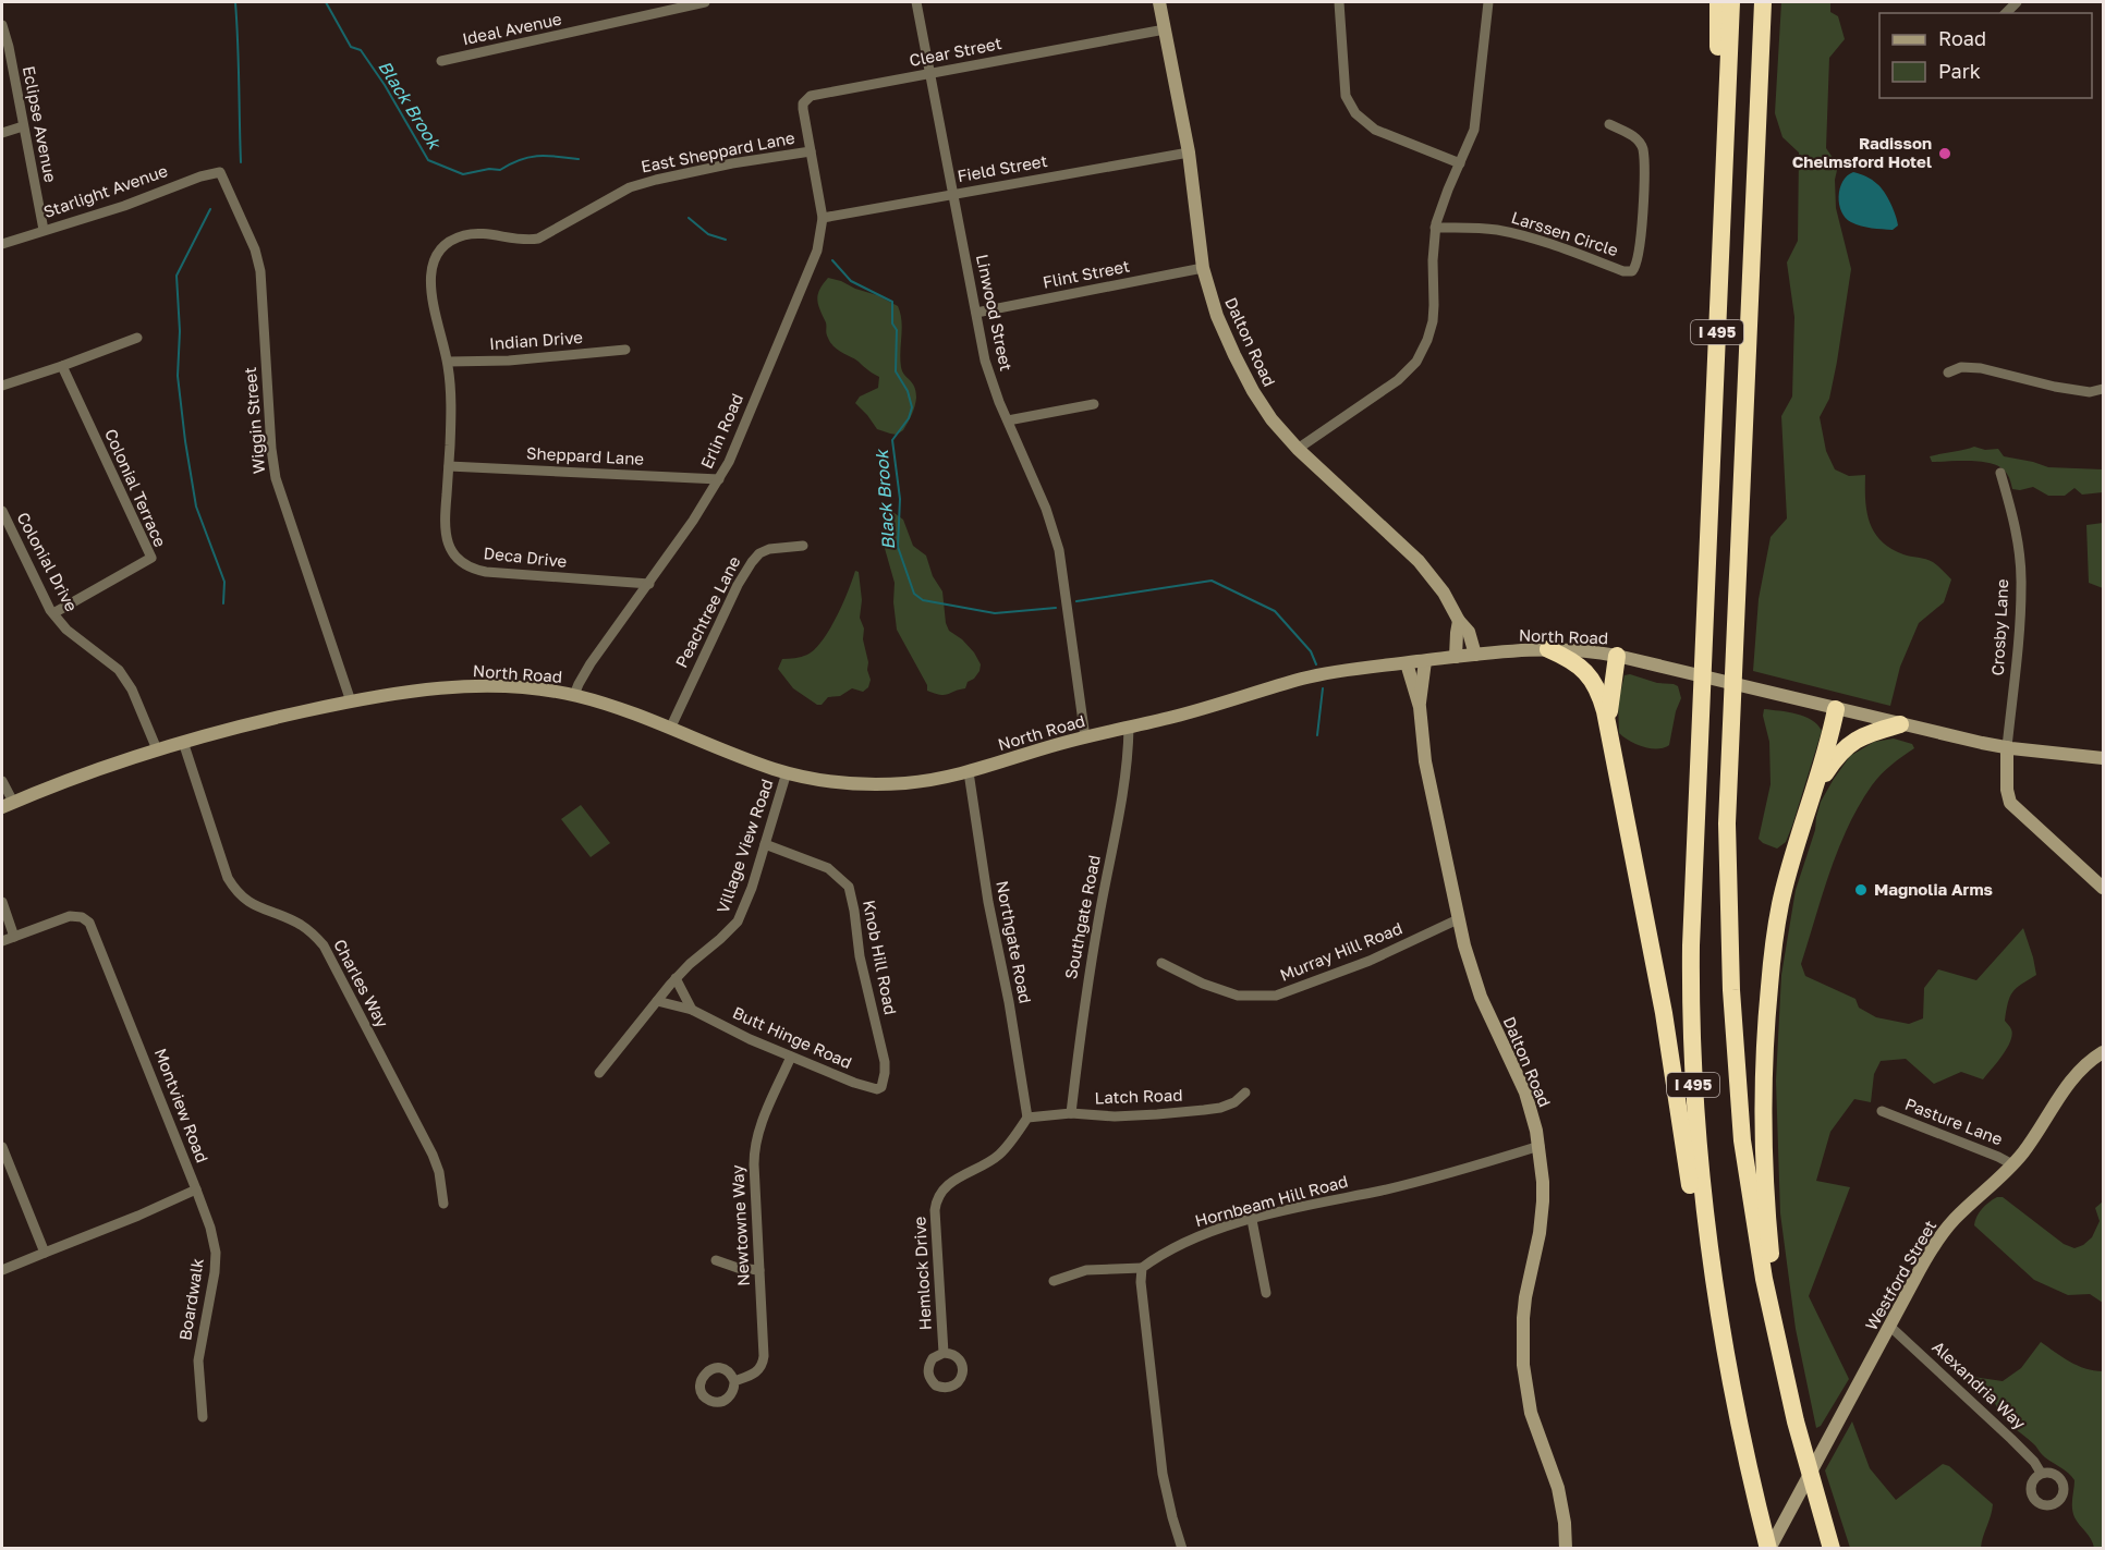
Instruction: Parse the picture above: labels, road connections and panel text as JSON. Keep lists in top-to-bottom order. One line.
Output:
{"streets":{"highway":["I 495"],"main road":["Dalton Road","North Road","Westford Street"],"street":["Ideal Avenue","Clear Street","Eclipse Avenue","East Sheppard Lane","Field Street","Starlight Avenue","Larssen Circle","Flint Street","Linwood Street","Indian Drive","Wiggin Street","Erlin Road","Sheppard Lane","Colonial Terrace","Deca Drive","Colonial Drive","Peachtree Lane","Crosby Lane","Village View Road","Southgate Road","Northgate Road","Murray Hill Road","Knob Hill Road","Charles Way","Butt Hinge Road","Latch Road","Montview Road","Pasture Lane","Hornbeam Hill Road","Newtowne Way","Hemlock Drive","Boardwalk","Alexandria Way"]},"crossings":[["Clear Street","East Sheppard Lane"],["Clear Street","Linwood Street"],["Clear Street","Dalton Road"],["Clear Street","Erlin Road"],["Eclipse Avenue","Starlight Avenue"],["East Sheppard Lane","Indian Drive"],["East Sheppard Lane","Erlin Road"],["East Sheppard Lane","Sheppard Lane"],["East Sheppard Lane","Deca Drive"],["Field Street","Linwood Street"],["Field Street","Dalton Road"],["Field Street","Erlin Road"],["Starlight Avenue","Wiggin Street"],["Flint Street","Linwood Street"],["Flint Street","Dalton Road"],["Linwood Street","North Road"],["I 495","Westford Street"],["Dalton Road","North Road"],["Dalton Road","Murray Hill Road"],["Dalton Road","Hornbeam Hill Road"],["Wiggin Street","North Road"],["Erlin Road","Sheppard Lane"],["Erlin Road","Deca Drive"],["Erlin Road","North Road"],["Sheppard Lane","Deca Drive"],["Colonial Terrace","Colonial Drive"],["Colonial Drive","North Road"],["Peachtree Lane","North Road"],["Crosby Lane","North Road"],["North Road","Village View Road"],["North Road","Southgate Road"],["North Road","Northgate Road"],["North Road","Charles Way"],["Village View Road","Knob Hill Road"],["Village View Road","Butt Hinge Road"],["Southgate Road","Latch Road"],["Northgate Road","Latch Road"],["Northgate Road","Hemlock Drive"],["Knob Hill Road","Butt Hinge Road"],["Butt Hinge Road","Newtowne Way"],["Latch Road","Hemlock Drive"],["Montview Road","Boardwalk"],["Pasture Lane","Westford Street"],["Westford Street","Alexandria Way"]],"water":["Black Brook"],"places":["Radisson Chelmsford Hotel","Magnolia Arms"],"legend":["Road","Park"]}
